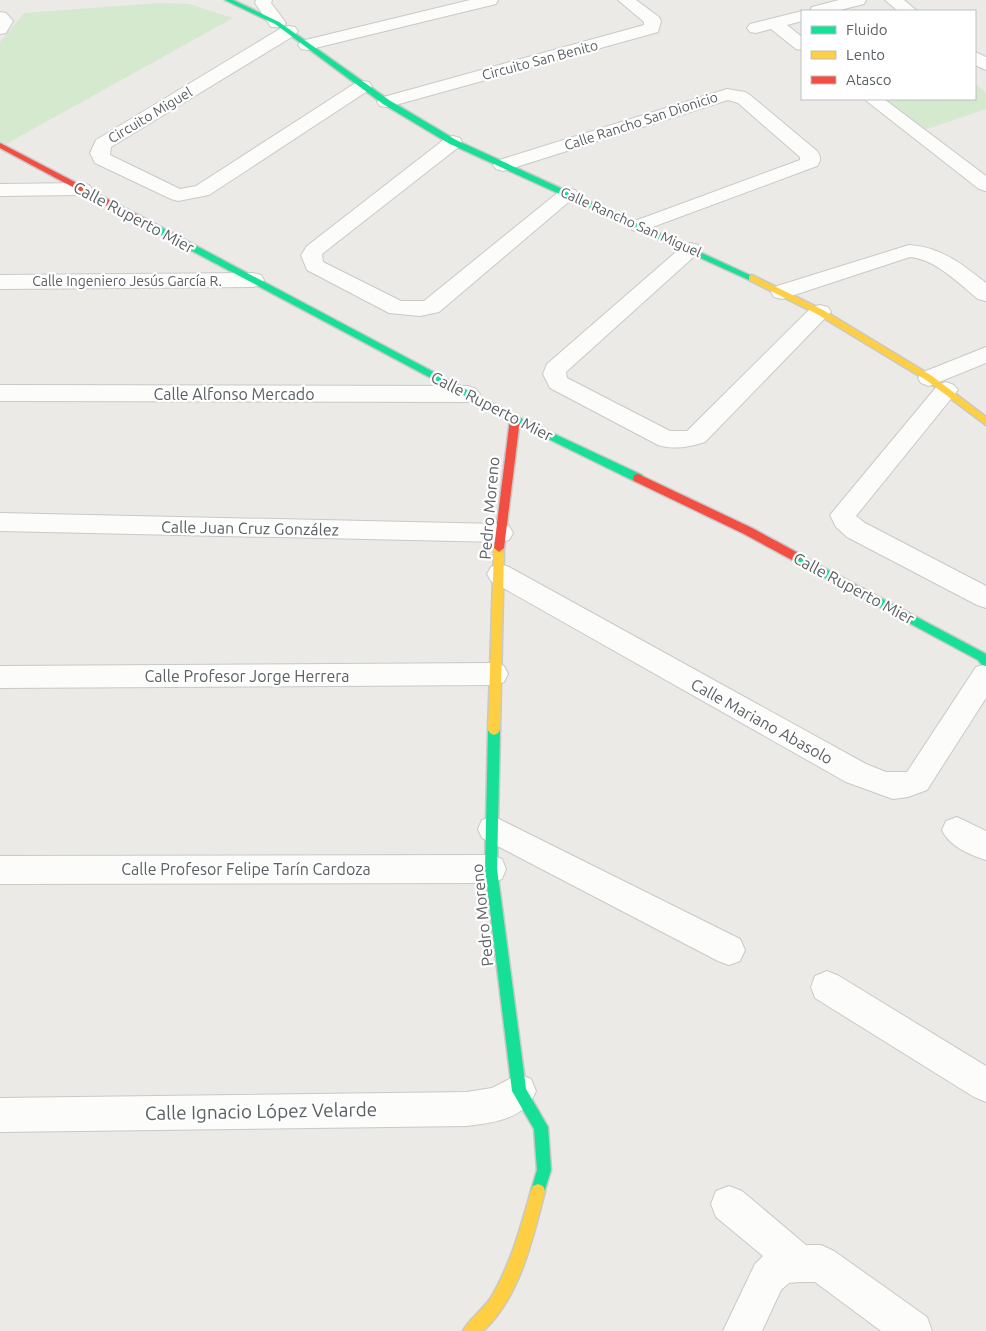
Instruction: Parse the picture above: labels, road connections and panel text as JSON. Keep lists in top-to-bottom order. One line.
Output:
{"streets":{"street":["Circuito San Benito","Circuito Miguel","Calle Rancho San Dionicio","Calle Ruperto Mier","Calle Rancho San Miguel","Calle Ingeniero Jesús García R.","Calle Alfonso Mercado","Pedro Moreno","Calle Juan Cruz González","Calle Profesor Jorge Herrera","Calle Mariano Abasolo","Calle Profesor Felipe Tarín Cardoza","Calle Ignacio López Velarde"]},"crossings":[["Circuito San Benito","Calle Rancho San Miguel"],["Circuito Miguel","Calle Rancho San Miguel"],["Calle Rancho San Dionicio","Calle Rancho San Miguel"],["Calle Ruperto Mier","Calle Ingeniero Jesús García R."],["Calle Ruperto Mier","Calle Alfonso Mercado"],["Calle Ruperto Mier","Pedro Moreno"],["Pedro Moreno","Calle Juan Cruz González"],["Pedro Moreno","Calle Profesor Jorge Herrera"],["Pedro Moreno","Calle Mariano Abasolo"],["Pedro Moreno","Calle Profesor Felipe Tarín Cardoza"],["Pedro Moreno","Calle Ignacio López Velarde"]],"legend":["Fluido","Lento","Atasco"]}
